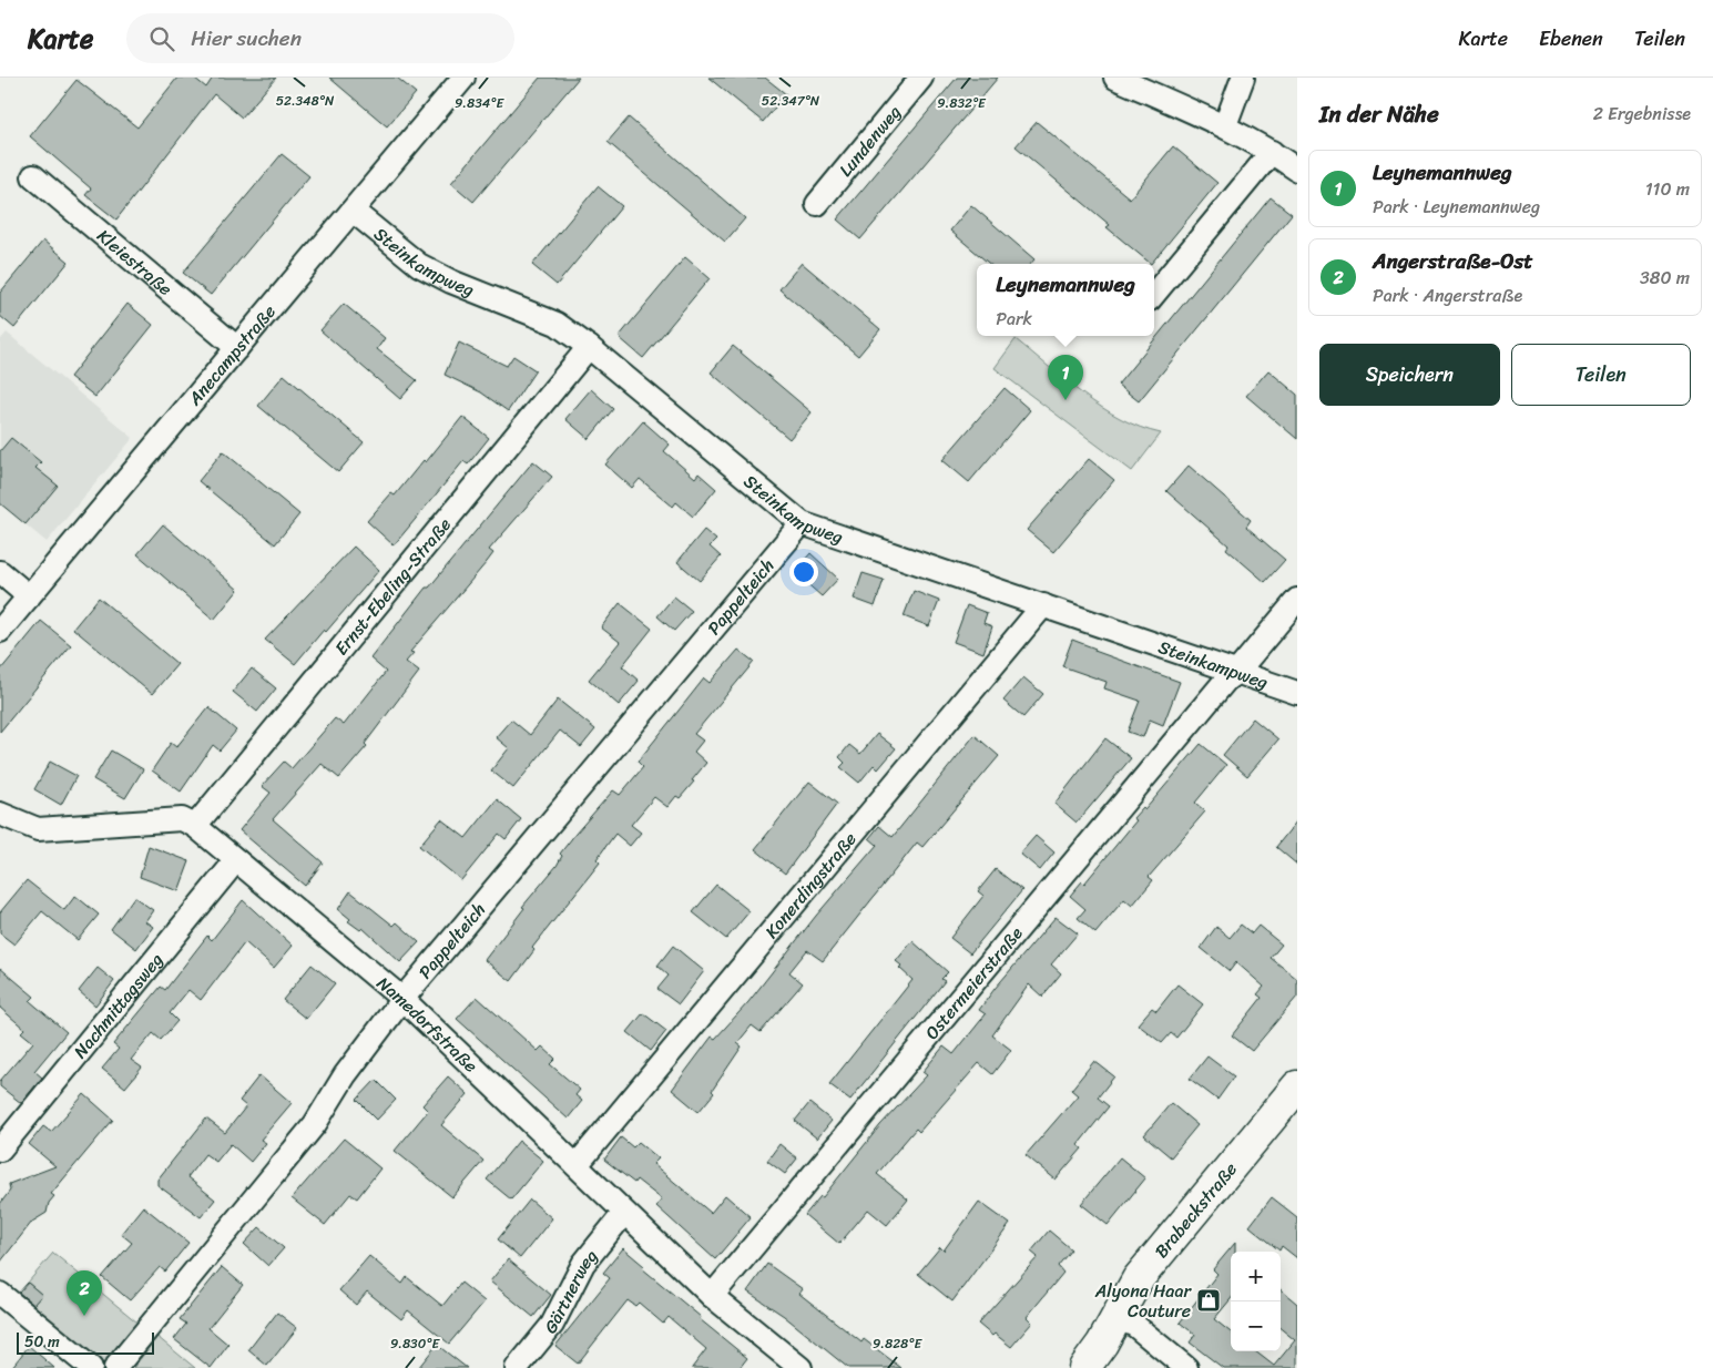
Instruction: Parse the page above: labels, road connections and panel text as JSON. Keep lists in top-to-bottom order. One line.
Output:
{"streets":{"main road":["Brabeckstraße"],"street":["Lundenweg","Steinkampweg","Kleiestraße","Anecampstraße","Ernst-Ebeling-Straße","Pappelteich","Konerdingstraße","Ostermeierstraße","Nachmittagsweg","Namedorfstraße","Gärtnerweg"]},"crossings":[["Steinkampweg","Anecampstraße"],["Steinkampweg","Ernst-Ebeling-Straße"],["Steinkampweg","Pappelteich"],["Steinkampweg","Konerdingstraße"],["Steinkampweg","Ostermeierstraße"],["Kleiestraße","Anecampstraße"],["Ernst-Ebeling-Straße","Namedorfstraße"],["Pappelteich","Namedorfstraße"],["Konerdingstraße","Namedorfstraße"],["Ostermeierstraße","Namedorfstraße"],["Nachmittagsweg","Namedorfstraße"],["Namedorfstraße","Gärtnerweg"]],"places":{"shop":["Alyona Haar Couture"]},"scale_bar":"50 m","page":{"header":"Karte","search":"Hier suchen","nav":["Karte","Ebenen","Teilen"],"heading":["In der Nähe","2 Ergebnisse"],"list":[{"mark":"1","name":"Leynemannweg","note":"Park · Leynemannweg","value":"110 m"},{"mark":"2","name":"Angerstraße-Ost","note":"Park · Angerstraße","value":"380 m"}],"popup":["Leynemannweg","Park"],"buttons":["Speichern","Teilen"],"pins":["1","2"],"map_buttons":["+","−"],"scale":"50 m"},"coordinates":["52.348°N","52.347°N","9.834°E","9.832°E","9.830°E","9.828°E"]}
